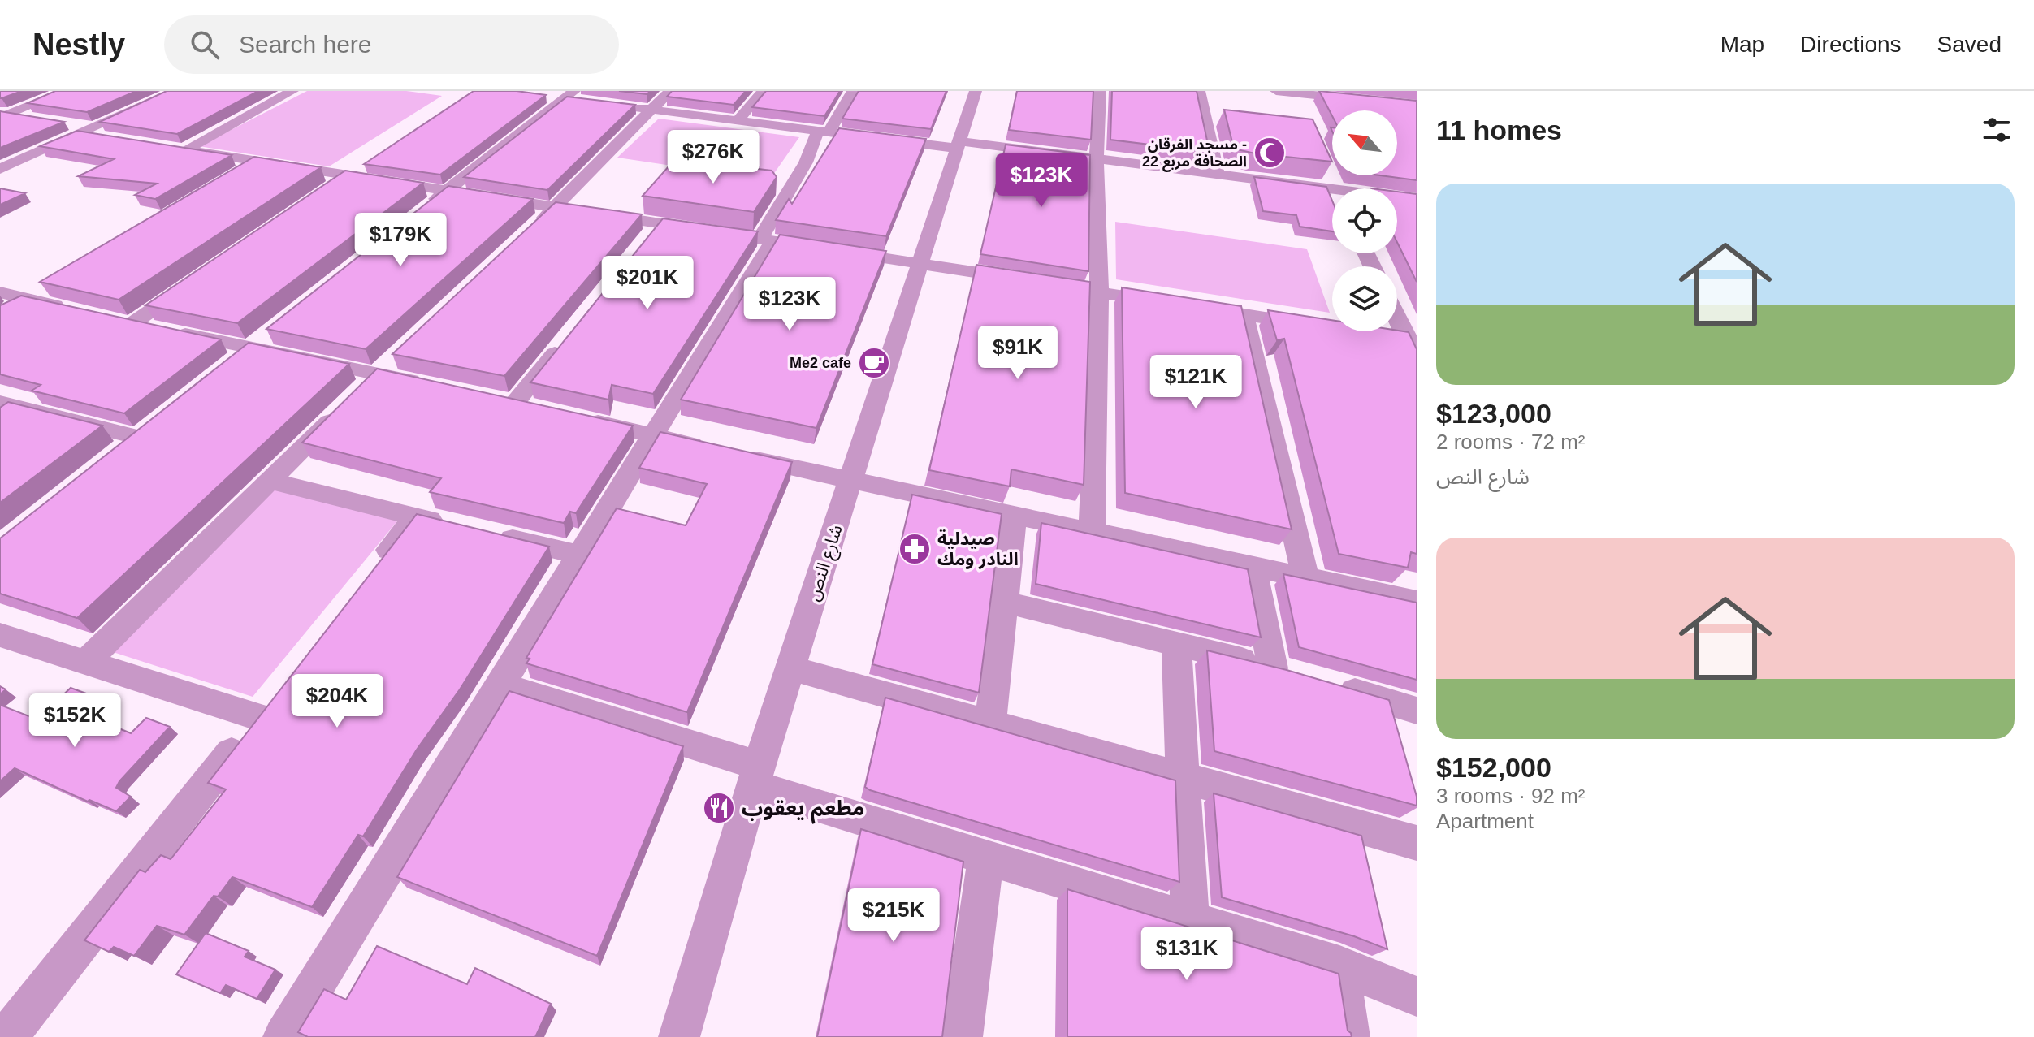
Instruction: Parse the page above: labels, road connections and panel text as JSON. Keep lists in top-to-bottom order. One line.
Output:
{"streets":{"street":["شارع النص"]},"places":{"mosque":["مسجد الفرقان - الصحافة مربع 22"],"cafe":["Me2 cafe"],"pharmacy":["صيدلية النادر ومك"],"restaurant":["مطعم يعقوب"]},"north":"top left","page":{"header":"Nestly","search":"Search here","nav":["Map","Directions","Saved"],"heading":"11 homes","price":["$276K","$123K","$179K","$201K","$123K","$91K","$121K","$204K","$152K","$215K","$131K"],"list":[{"name":"$123,000","note":"2 rooms · 72 m² · شارع النص"},{"name":"$152,000","note":"3 rooms · 92 m² · Apartment"}]}}
